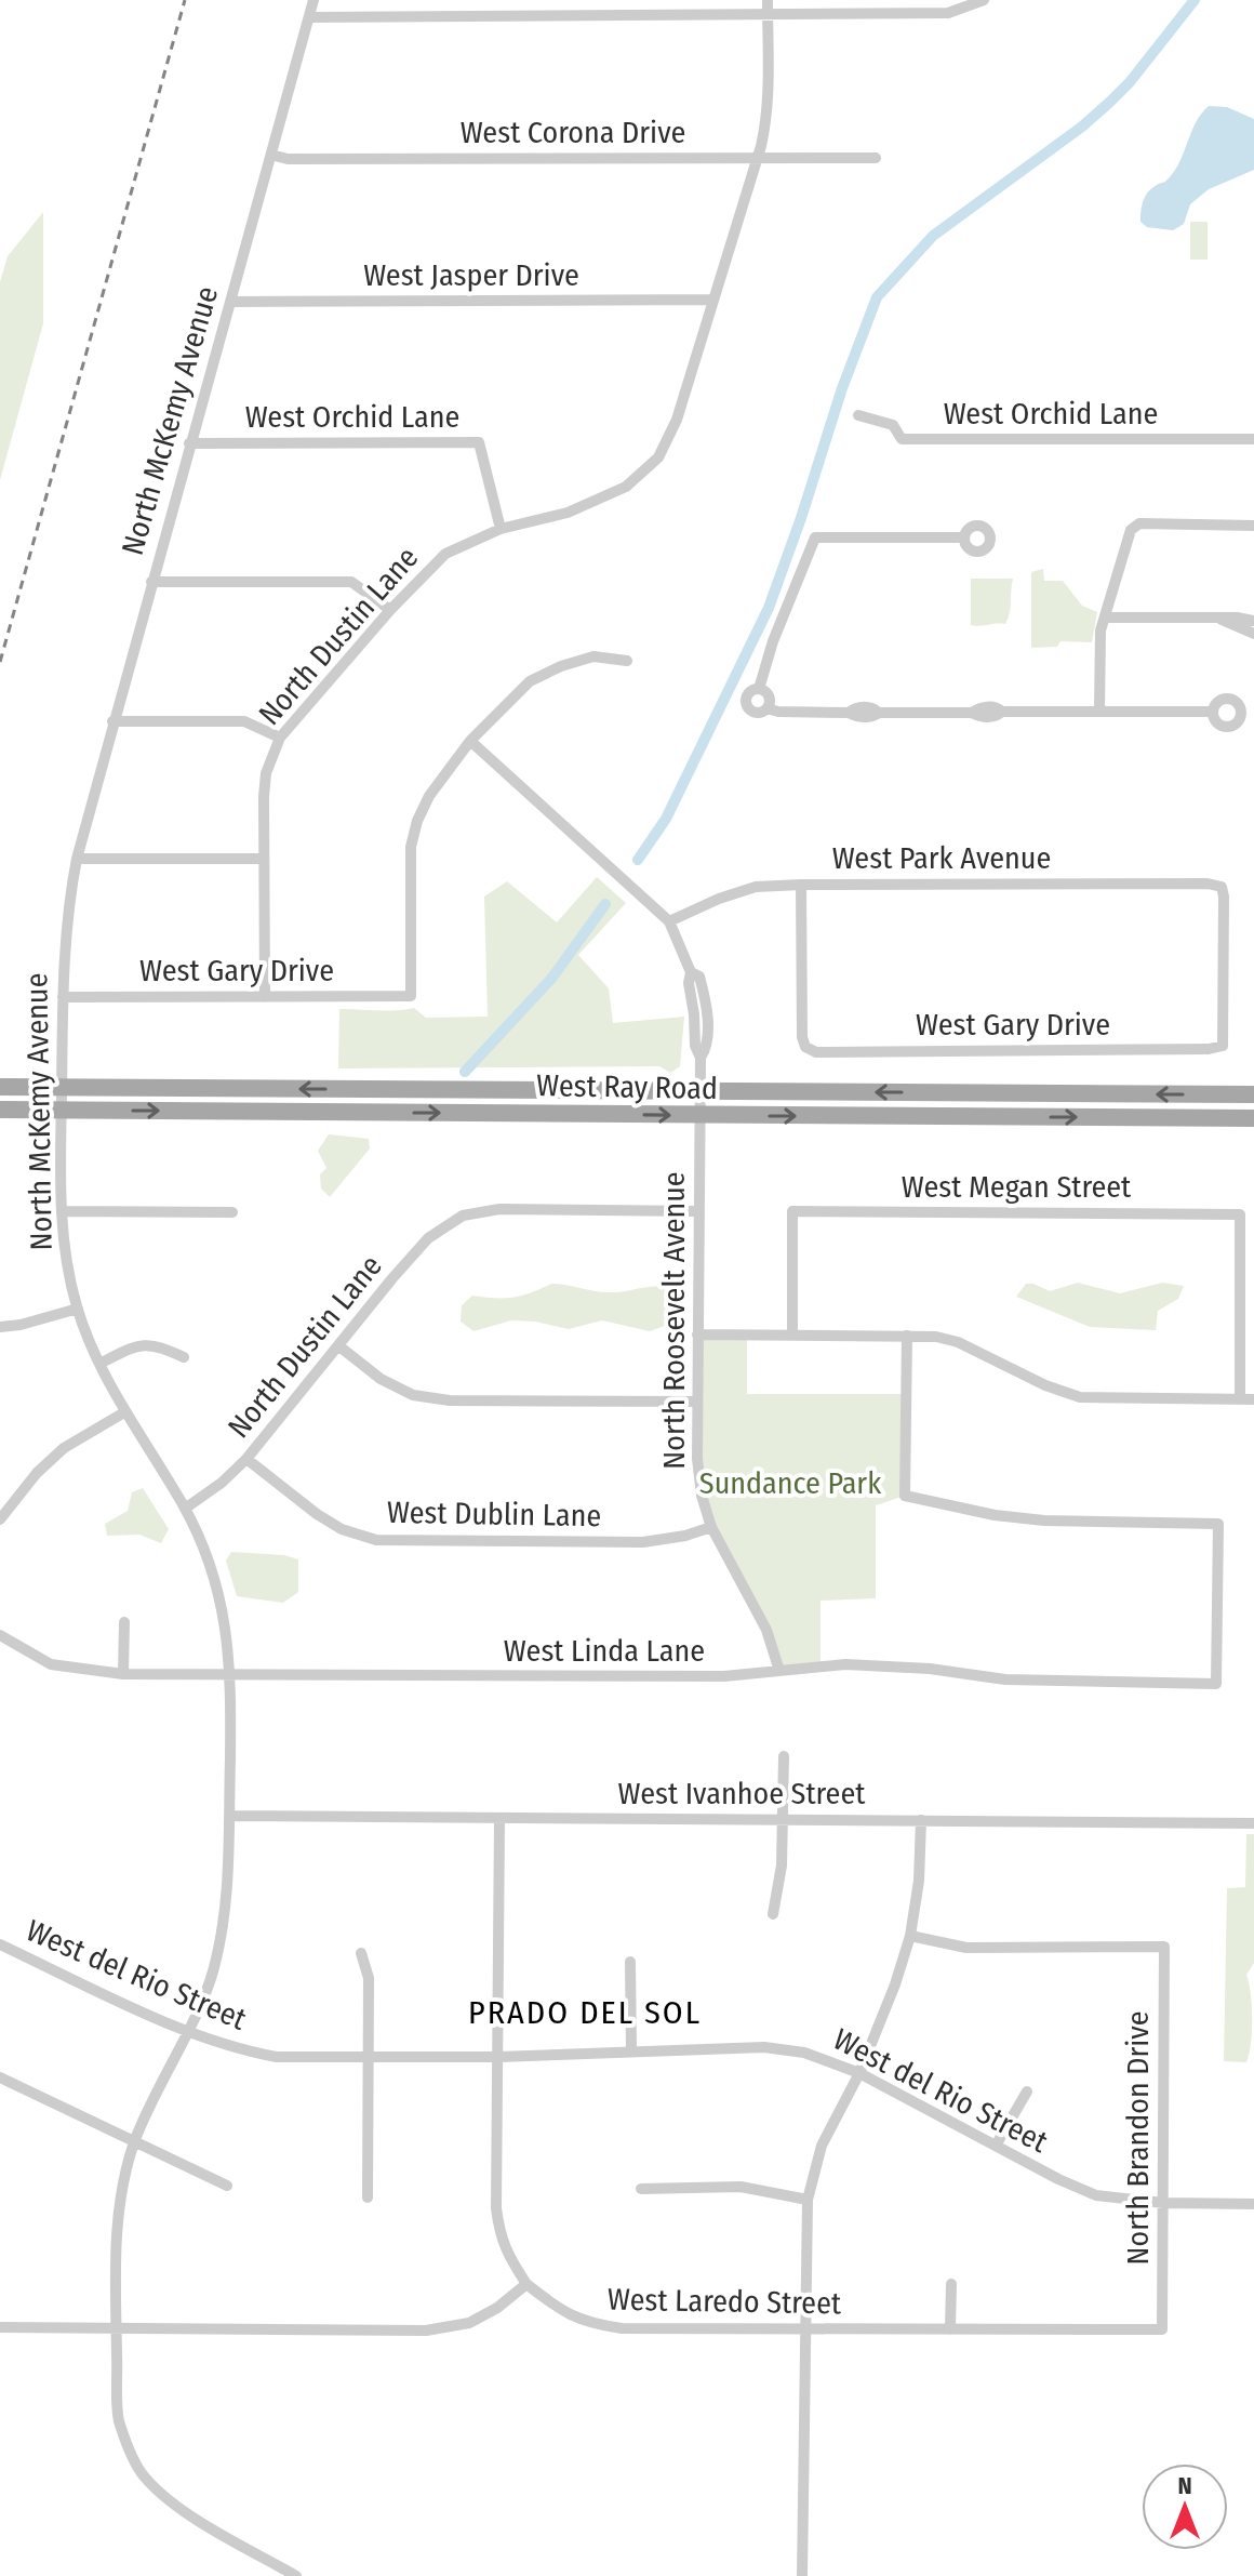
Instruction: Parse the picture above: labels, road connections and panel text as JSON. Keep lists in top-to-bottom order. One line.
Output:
{"streets":{"main road":["West Ray Road"],"street":["West Corona Drive","West Jasper Drive","West Orchid Lane","North McKemy Avenue","North Dustin Lane","West Park Avenue","West Gary Drive","West Megan Street","North Roosevelt Avenue","West Dublin Lane","West Linda Lane","West Ivanhoe Street","West del Rio Street","North Brandon Drive","West Laredo Street"]},"crossings":[["West Corona Drive","North McKemy Avenue"],["West Corona Drive","North Dustin Lane"],["West Jasper Drive","North McKemy Avenue"],["West Jasper Drive","North Dustin Lane"],["West Orchid Lane","North McKemy Avenue"],["West Orchid Lane","North Dustin Lane"],["North McKemy Avenue","North Dustin Lane"],["North McKemy Avenue","West Gary Drive"],["North McKemy Avenue","West Ray Road"],["North McKemy Avenue","West Linda Lane"],["North McKemy Avenue","West Ivanhoe Street"],["North McKemy Avenue","West del Rio Street"],["North Dustin Lane","West Gary Drive"],["North Dustin Lane","North Roosevelt Avenue"],["North Dustin Lane","West Dublin Lane"],["West Park Avenue","West Gary Drive"],["West Park Avenue","North Roosevelt Avenue"],["West Gary Drive","North Roosevelt Avenue"],["West Ray Road","North Roosevelt Avenue"],["North Roosevelt Avenue","West Dublin Lane"],["North Roosevelt Avenue","West Linda Lane"],["West del Rio Street","North Brandon Drive"],["North Brandon Drive","West Laredo Street"]],"districts":["PRADO DEL SOL"],"parks":["Sundance Park"],"north":"top"}
